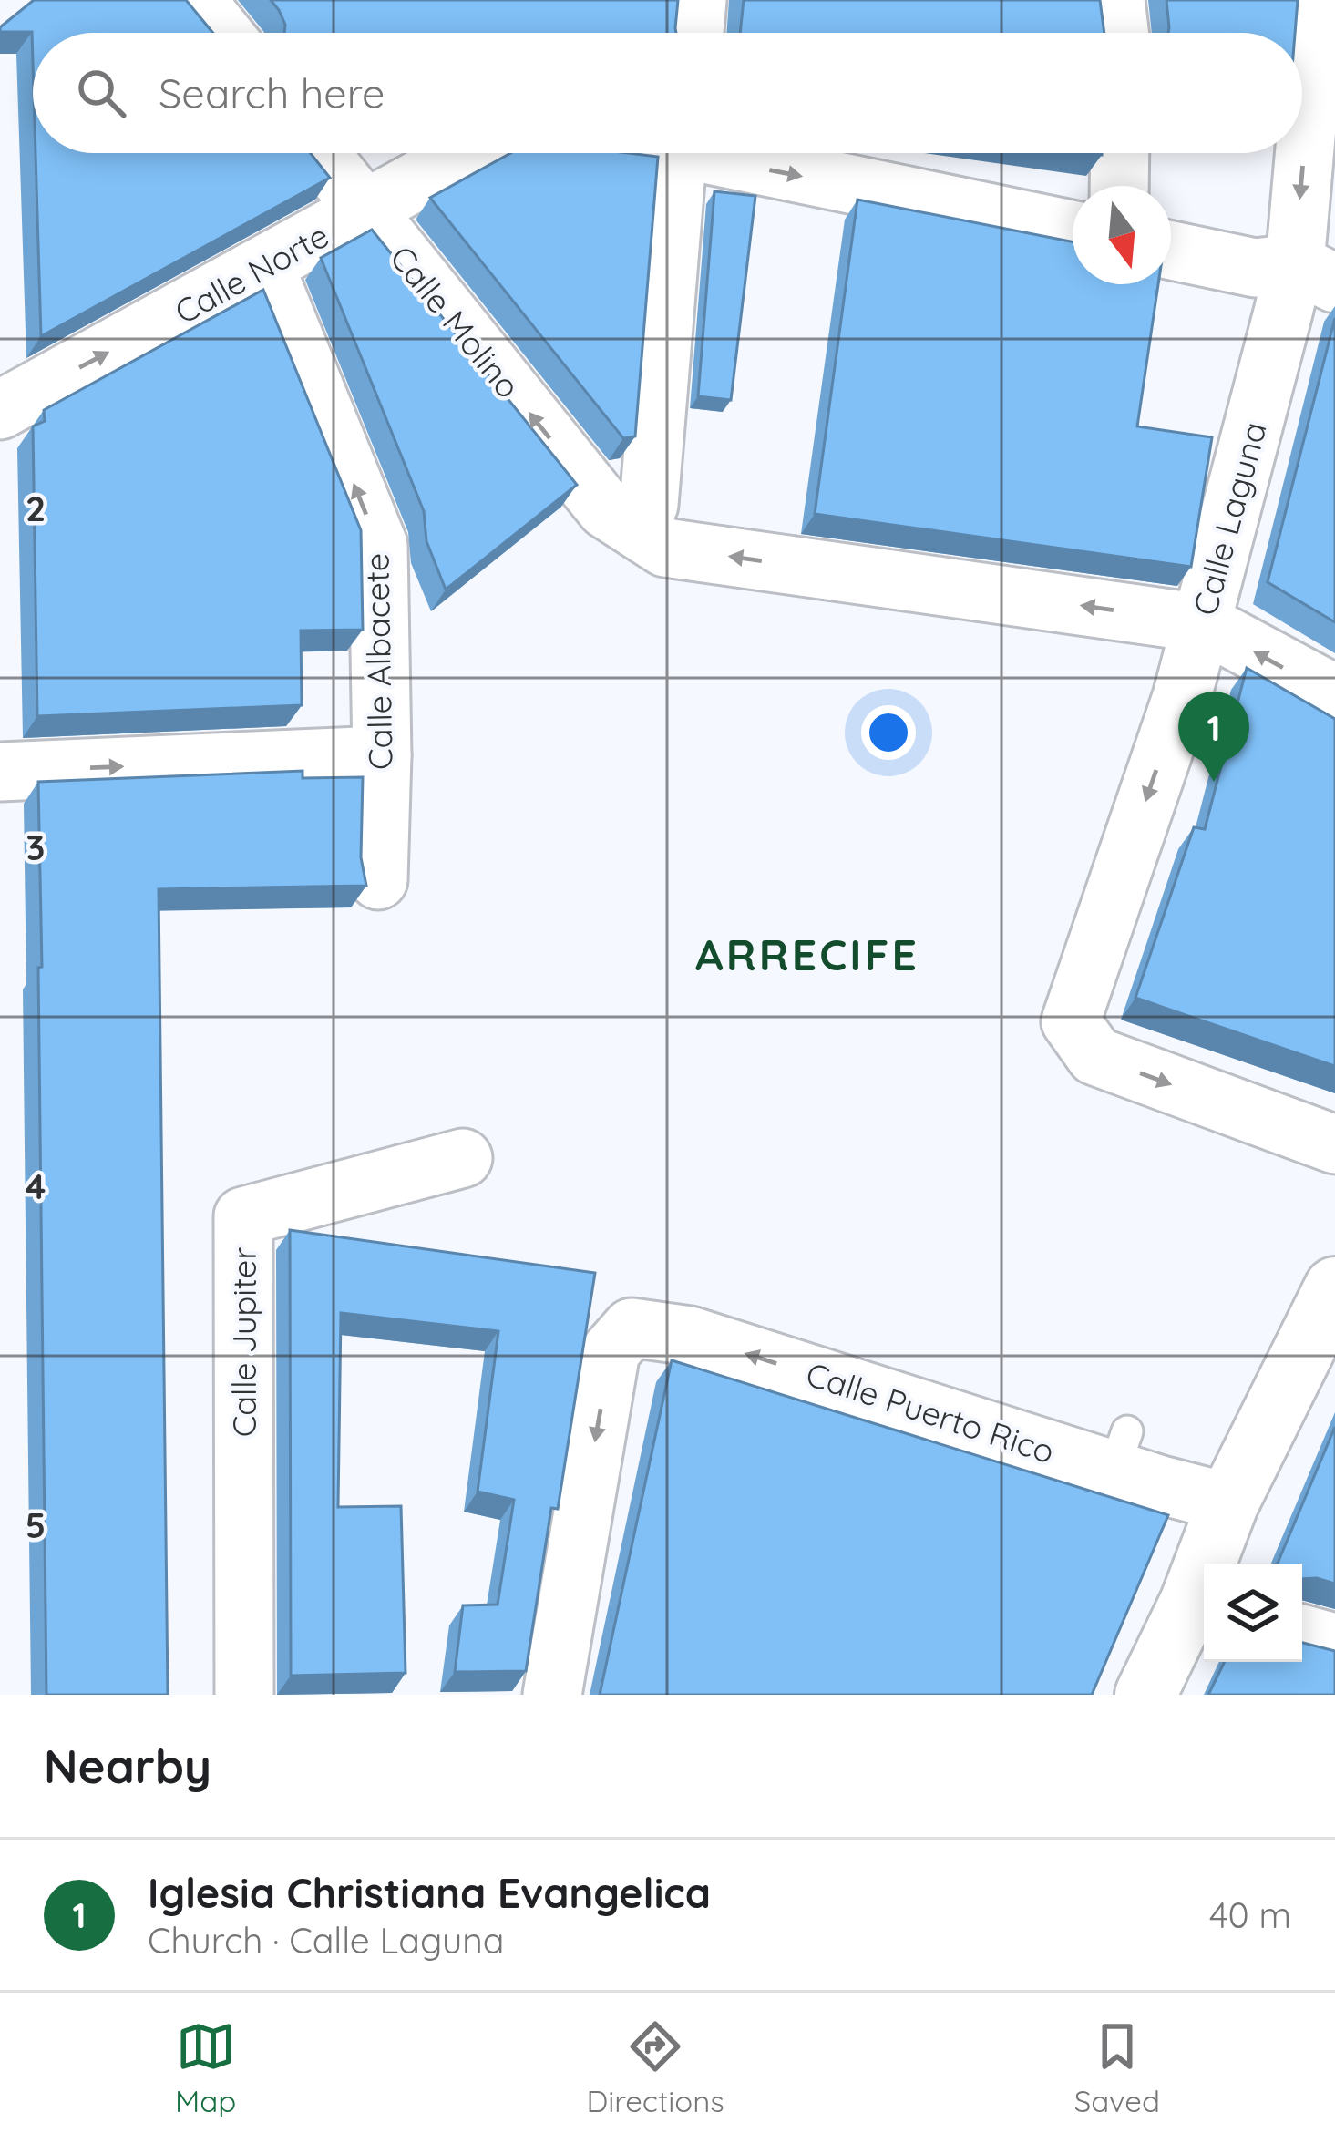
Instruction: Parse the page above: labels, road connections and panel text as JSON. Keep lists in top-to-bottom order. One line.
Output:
{"streets":{"street":["Calle Norte","Calle Molino","Calle Laguna","Calle Albacete","Calle Jupiter","Calle Puerto Rico"]},"crossings":[["Calle Norte","Calle Molino"],["Calle Norte","Calle Albacete"]],"one_way":["Calle Norte","Calle Molino","Calle Laguna","Calle Albacete"],"districts":["ARRECIFE"],"north":"bottom","page":{"search":"Search here","pins":"1","heading":"Nearby","list":[{"mark":"1","name":"Iglesia Christiana Evangelica","note":"Church · Calle Laguna","value":"40 m"}],"nav":["Map","Directions","Saved"]},"grid":{"rows":["2","3","4","5"]}}
